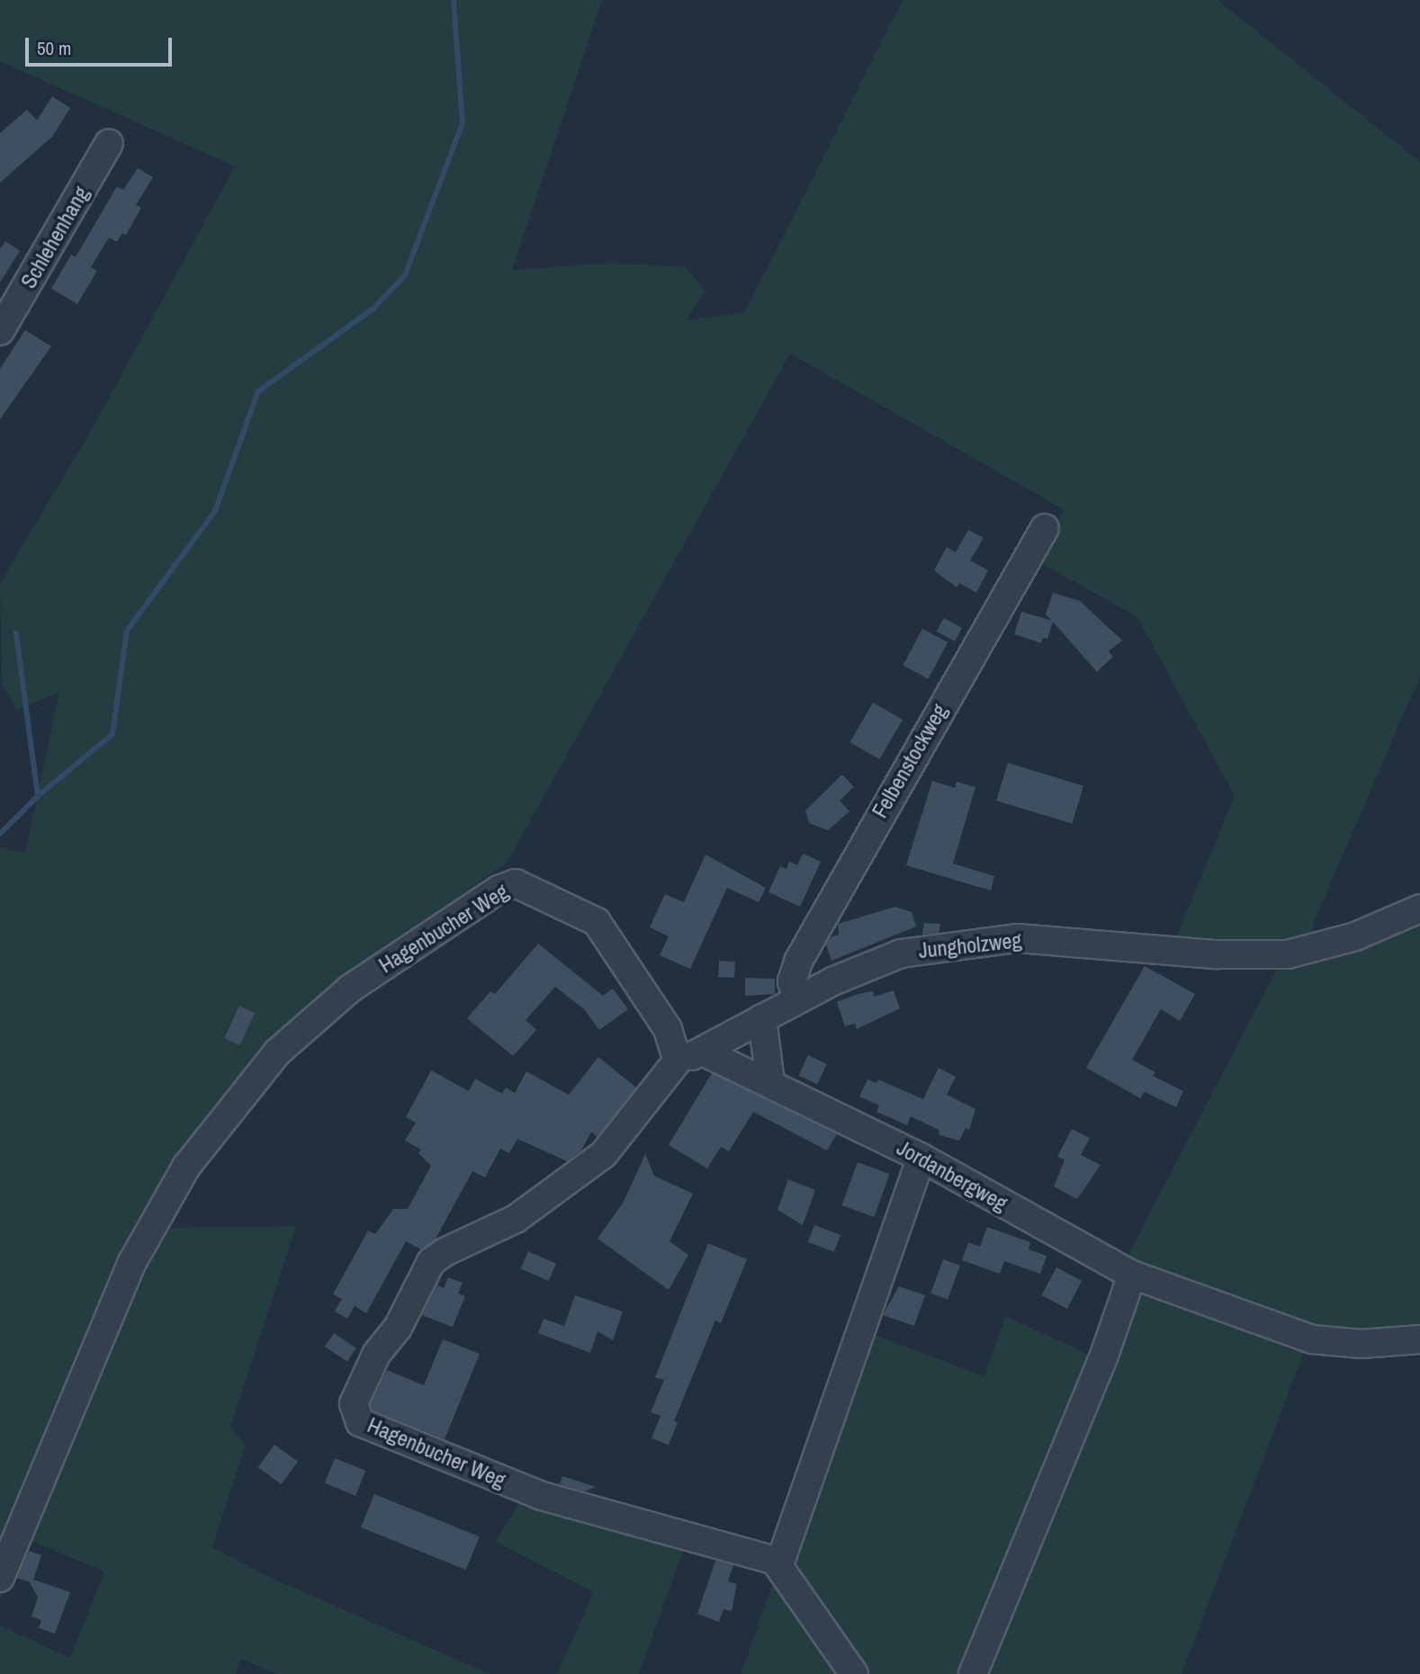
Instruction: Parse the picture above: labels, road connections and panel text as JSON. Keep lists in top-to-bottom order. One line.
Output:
{"streets":{"street":["Schlehenhang","Felbenstockweg","Hagenbucher Weg","Jungholzweg","Jordanbergweg"]},"crossings":[["Felbenstockweg","Jungholzweg"],["Hagenbucher Weg","Jungholzweg"],["Jungholzweg","Jordanbergweg"]],"scale_bar":"50 m"}
